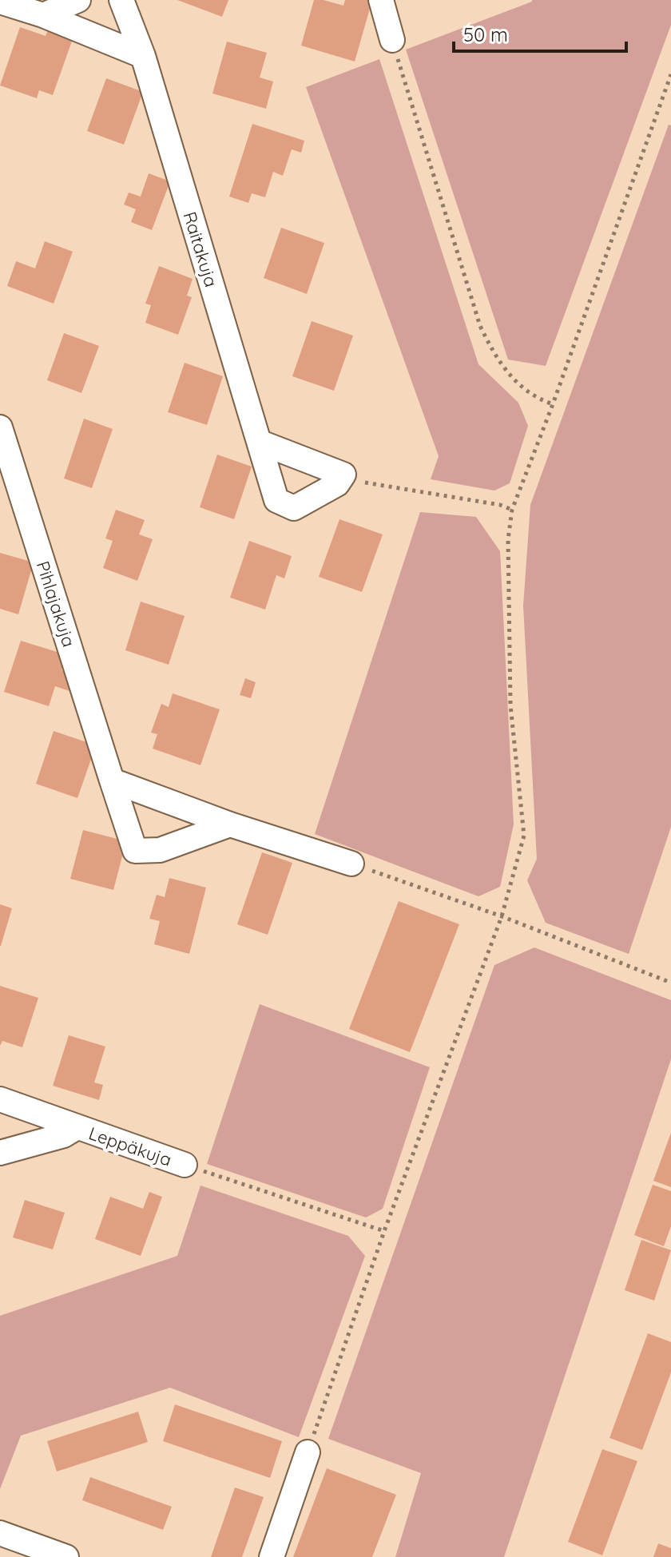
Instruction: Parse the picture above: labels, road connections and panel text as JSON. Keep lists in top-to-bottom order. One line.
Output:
{"streets":{"street":["Raitakuja","Pihlajakuja","Leppäkuja"]},"scale_bar":"50 m"}
